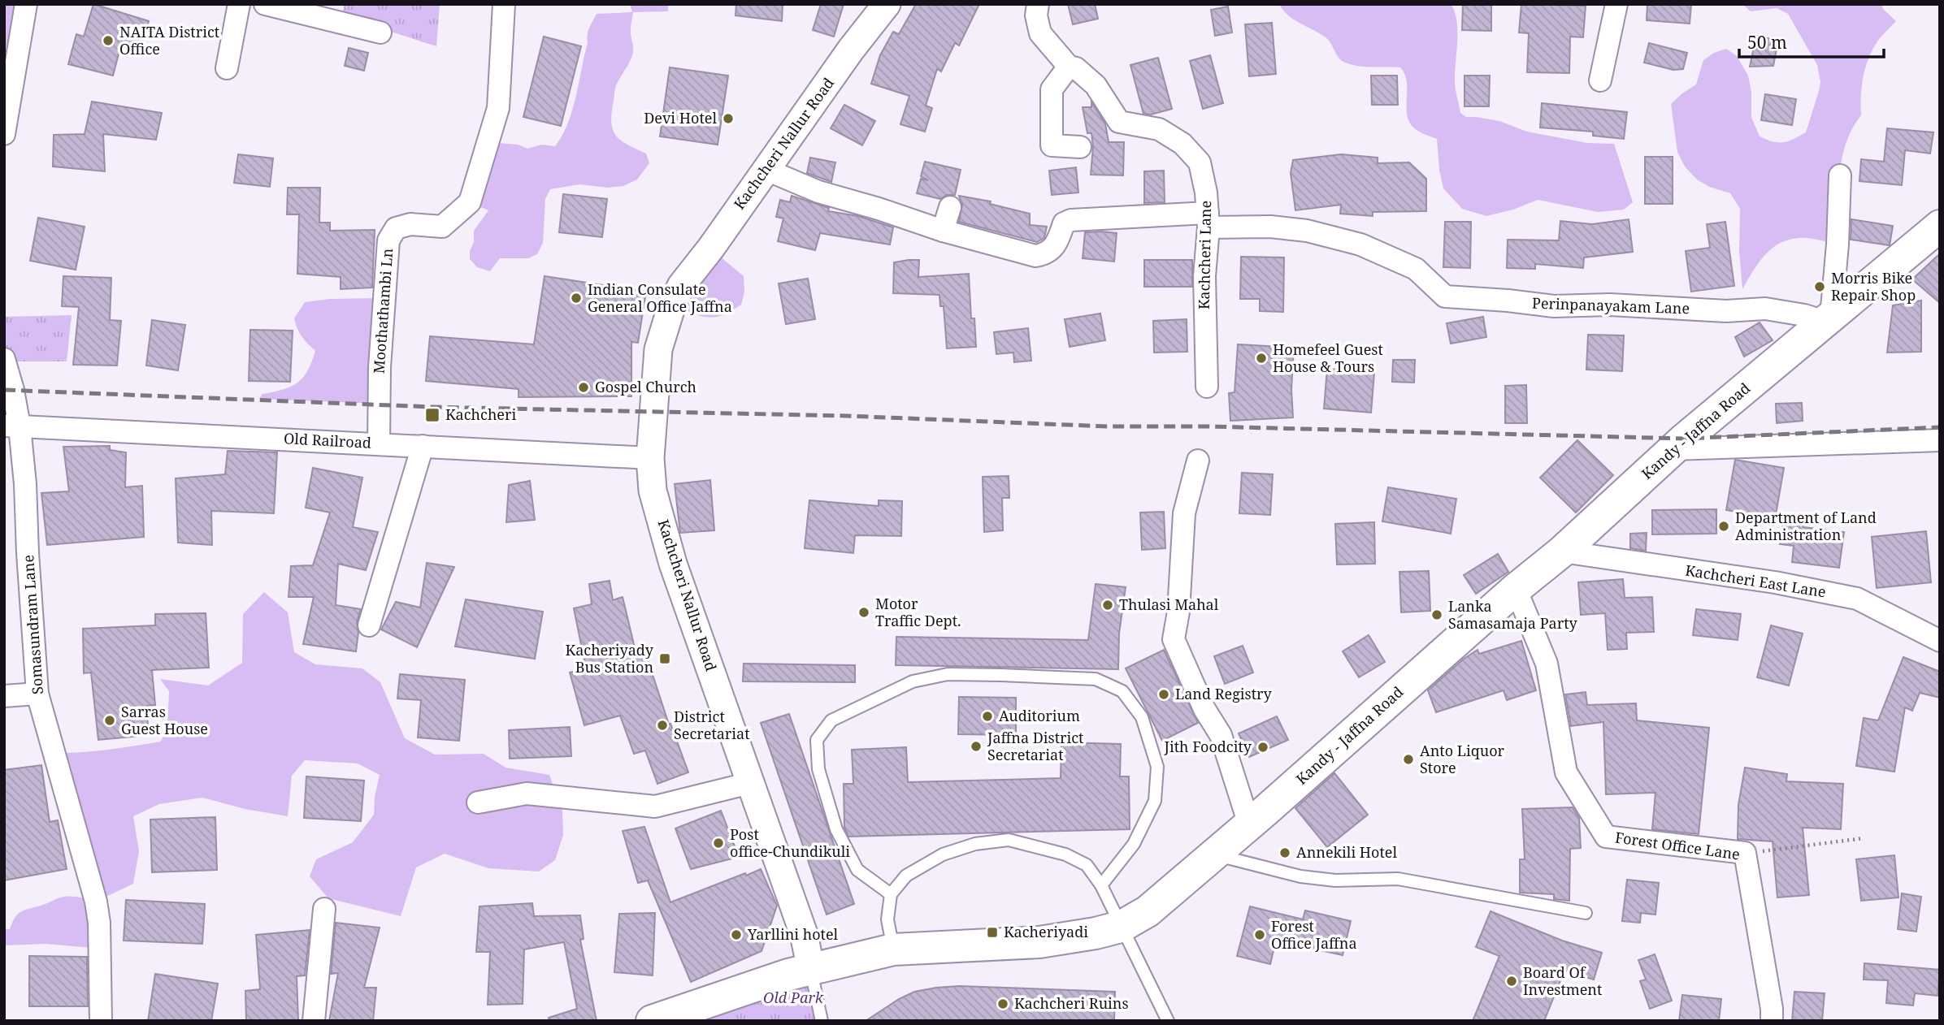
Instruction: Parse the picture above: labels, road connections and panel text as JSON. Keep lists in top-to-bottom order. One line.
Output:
{"streets":{"highway":["Kandy - Jaffna Road"],"street":["Kachcheri Nallur Road","Kachcheri Lane","Perinpanayakam Lane","Moothathambi Ln","Old Railroad","Kachcheri East Lane","Somasundram Lane","Forest Office Lane"]},"crossings":[["Kachcheri Nallur Road","Kandy - Jaffna Road"],["Kachcheri Nallur Road","Old Railroad"],["Kachcheri Lane","Perinpanayakam Lane"],["Perinpanayakam Lane","Kandy - Jaffna Road"],["Moothathambi Ln","Old Railroad"],["Kandy - Jaffna Road","Kachcheri East Lane"],["Kandy - Jaffna Road","Forest Office Lane"],["Old Railroad","Somasundram Lane"]],"parks":["Old Park"],"places":{"other":["NAITA District Office","Devi Hotel","Morris Bike Repair Shop","Indian Consulate General Office Jaffna","Homefeel Guest House & Tours","Gospel Church","Department of Land Administration","Thulasi Mahal","Motor Traffic Dept.","Lanka Samasamaja Party","Land Registry","Auditorium","Sarras Guest House","District Secretariat","Jaffna District Secretariat","Jith Foodcity","Anto Liquor Store","Post office-Chundikuli","Annekili Hotel","Yarllini hotel","Forest Office Jaffna","Board Of Investment","Kachcheri Ruins"],"transit":["Kachcheri","Kacheriyady Bus Station","Kacheriyadi"]},"scale_bar":"50 m"}
